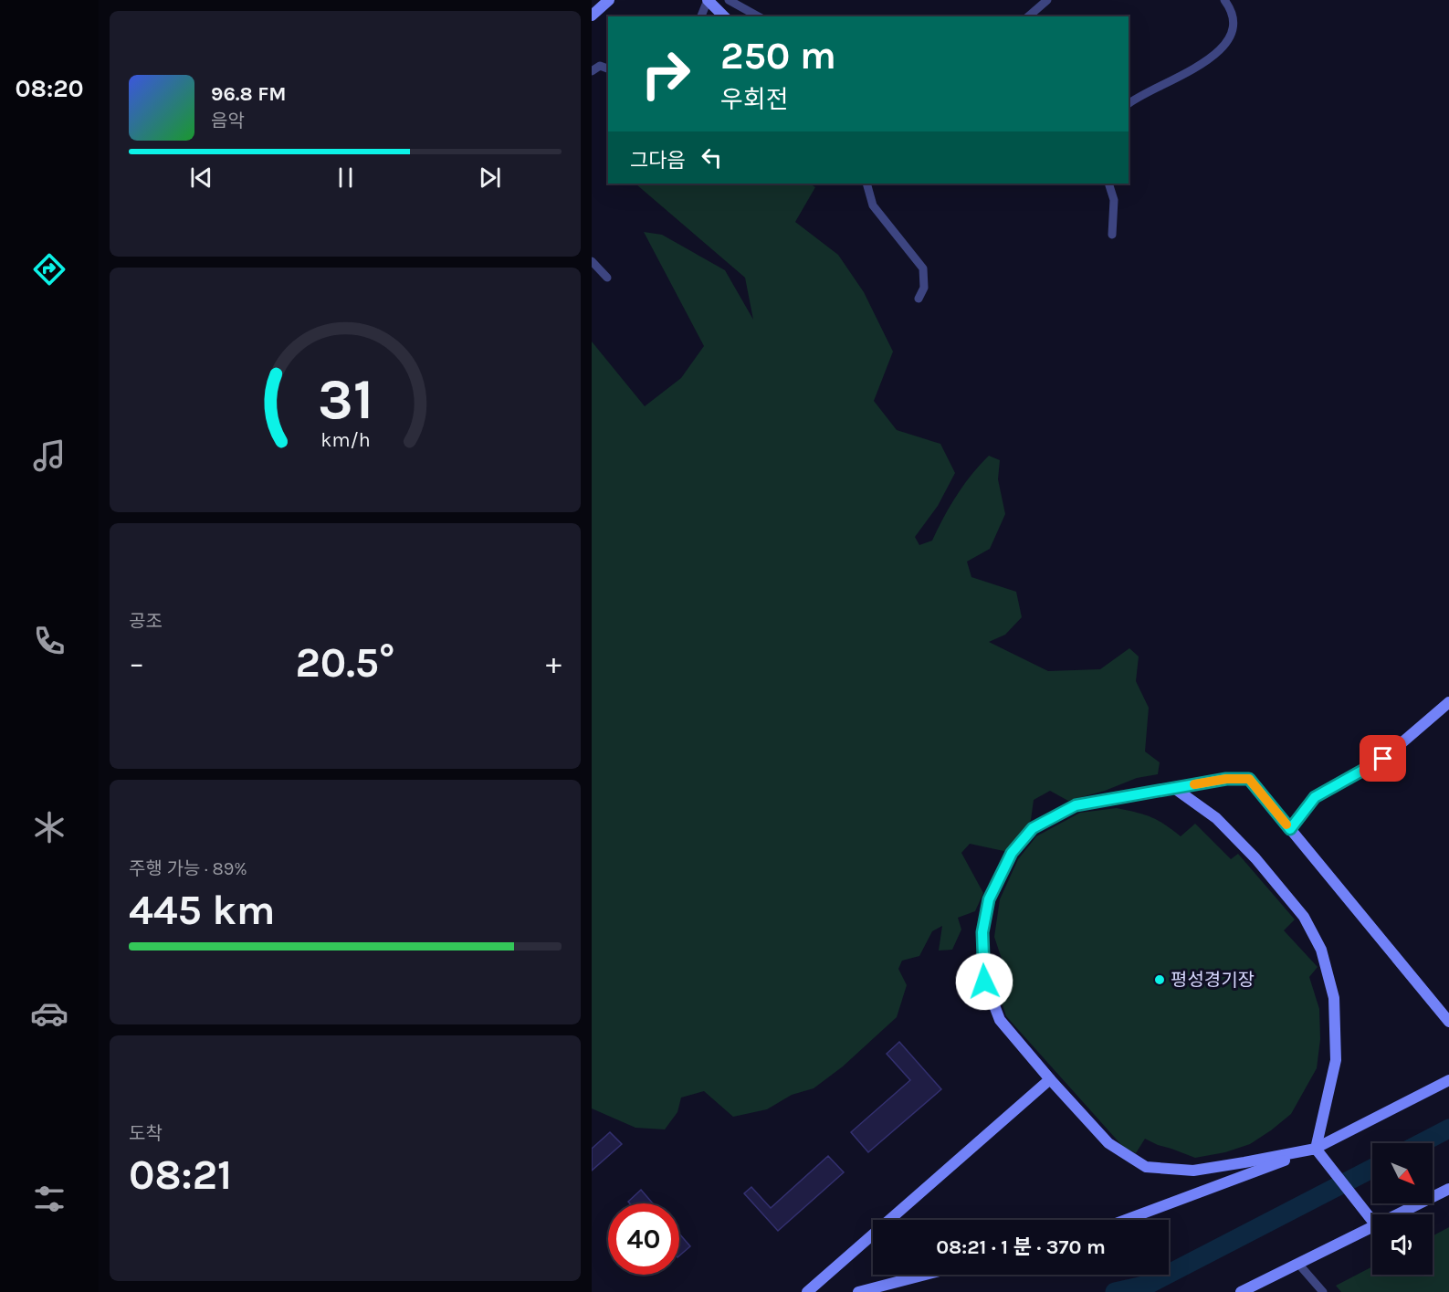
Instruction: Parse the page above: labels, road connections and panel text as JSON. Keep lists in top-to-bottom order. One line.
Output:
{"places":["평성경기장"],"north":"bottom right","page":{"tabs":"08:20","turn":["250 m","우회전"],"song":["96.8 FM","음악"],"then":"그다음","tile":["공조",["주행 가능 · 89%","445 km"],["도착","08:21"]],"heat":["−","20.5°","+"],"limit":"40","trip":"08:21 · 1 분 · 370 m","gauge":["31","km/h"]}}
